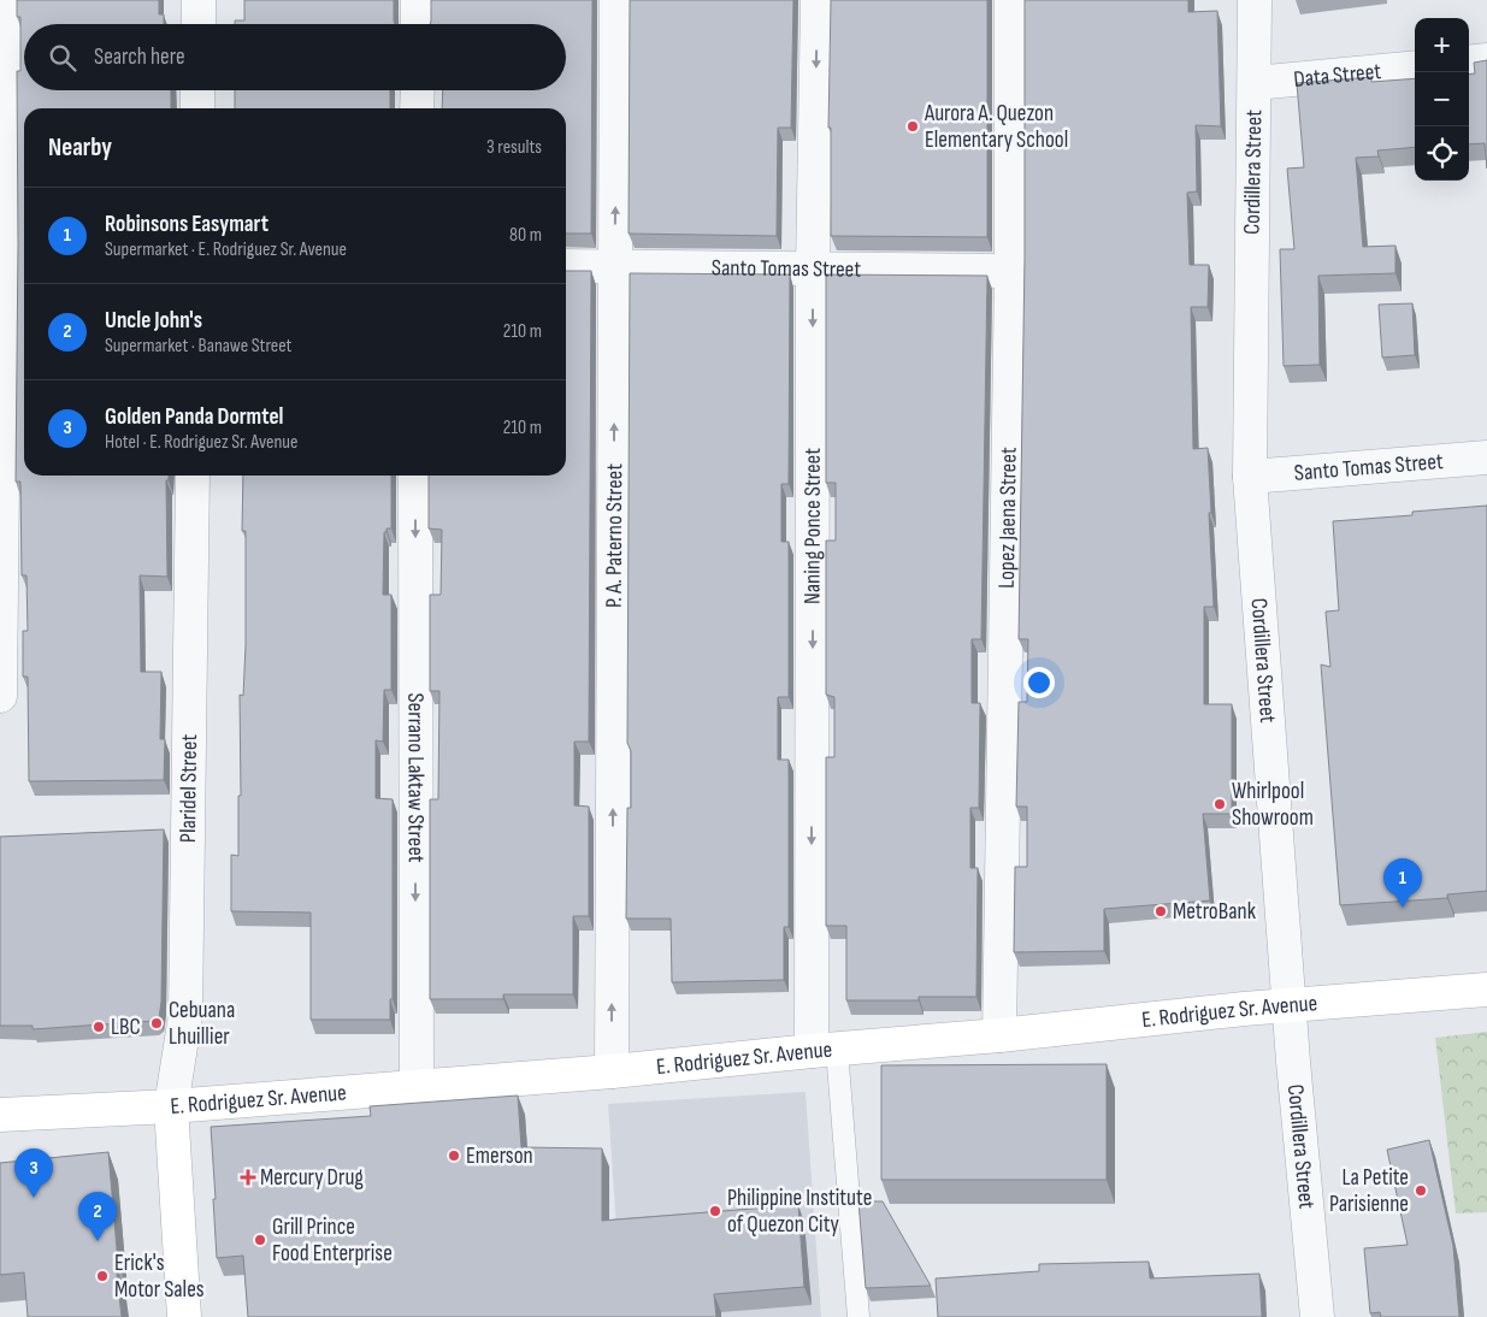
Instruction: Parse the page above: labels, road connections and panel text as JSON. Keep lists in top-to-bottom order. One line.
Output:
{"streets":{"main road":["E. Rodriguez Sr. Avenue"],"street":["Data Street","Cordillera Street","Santo Tomas Street","Lopez Jaena Street","Naning Ponce Street","P. A. Paterno Street","Serrano Laktaw Street","Plaridel Street"]},"crossings":[["Data Street","Cordillera Street"],["Cordillera Street","Santo Tomas Street"],["Cordillera Street","E. Rodriguez Sr. Avenue"],["Santo Tomas Street","Lopez Jaena Street"],["Santo Tomas Street","Naning Ponce Street"],["Santo Tomas Street","P. A. Paterno Street"],["Lopez Jaena Street","E. Rodriguez Sr. Avenue"],["Naning Ponce Street","E. Rodriguez Sr. Avenue"],["P. A. Paterno Street","E. Rodriguez Sr. Avenue"],["Serrano Laktaw Street","E. Rodriguez Sr. Avenue"],["Plaridel Street","E. Rodriguez Sr. Avenue"]],"one_way":["Naning Ponce Street","P. A. Paterno Street","Serrano Laktaw Street"],"places":{"other":["Aurora A. Quezon Elementary School","Whirlpool Showroom","MetroBank","Cebuana Lhuillier","LBC","Emerson","La Petite Parisienne","Philippine Institute of Quezon City","Grill Prince Food Enterprise","Erick's Motor Sales"],"health":["Mercury Drug"]},"page":{"map_buttons":["+","−"],"search":"Search here","heading":["Nearby","3 results"],"list":[{"mark":"1","name":"Robinsons Easymart","note":"Supermarket · E. Rodriguez Sr. Avenue","value":"80 m"},{"mark":"2","name":"Uncle John's","note":"Supermarket · Banawe Street","value":"210 m"},{"mark":"3","name":"Golden Panda Dormtel","note":"Hotel · E. Rodriguez Sr. Avenue","value":"210 m"}],"pins":["1","3","2"]}}
